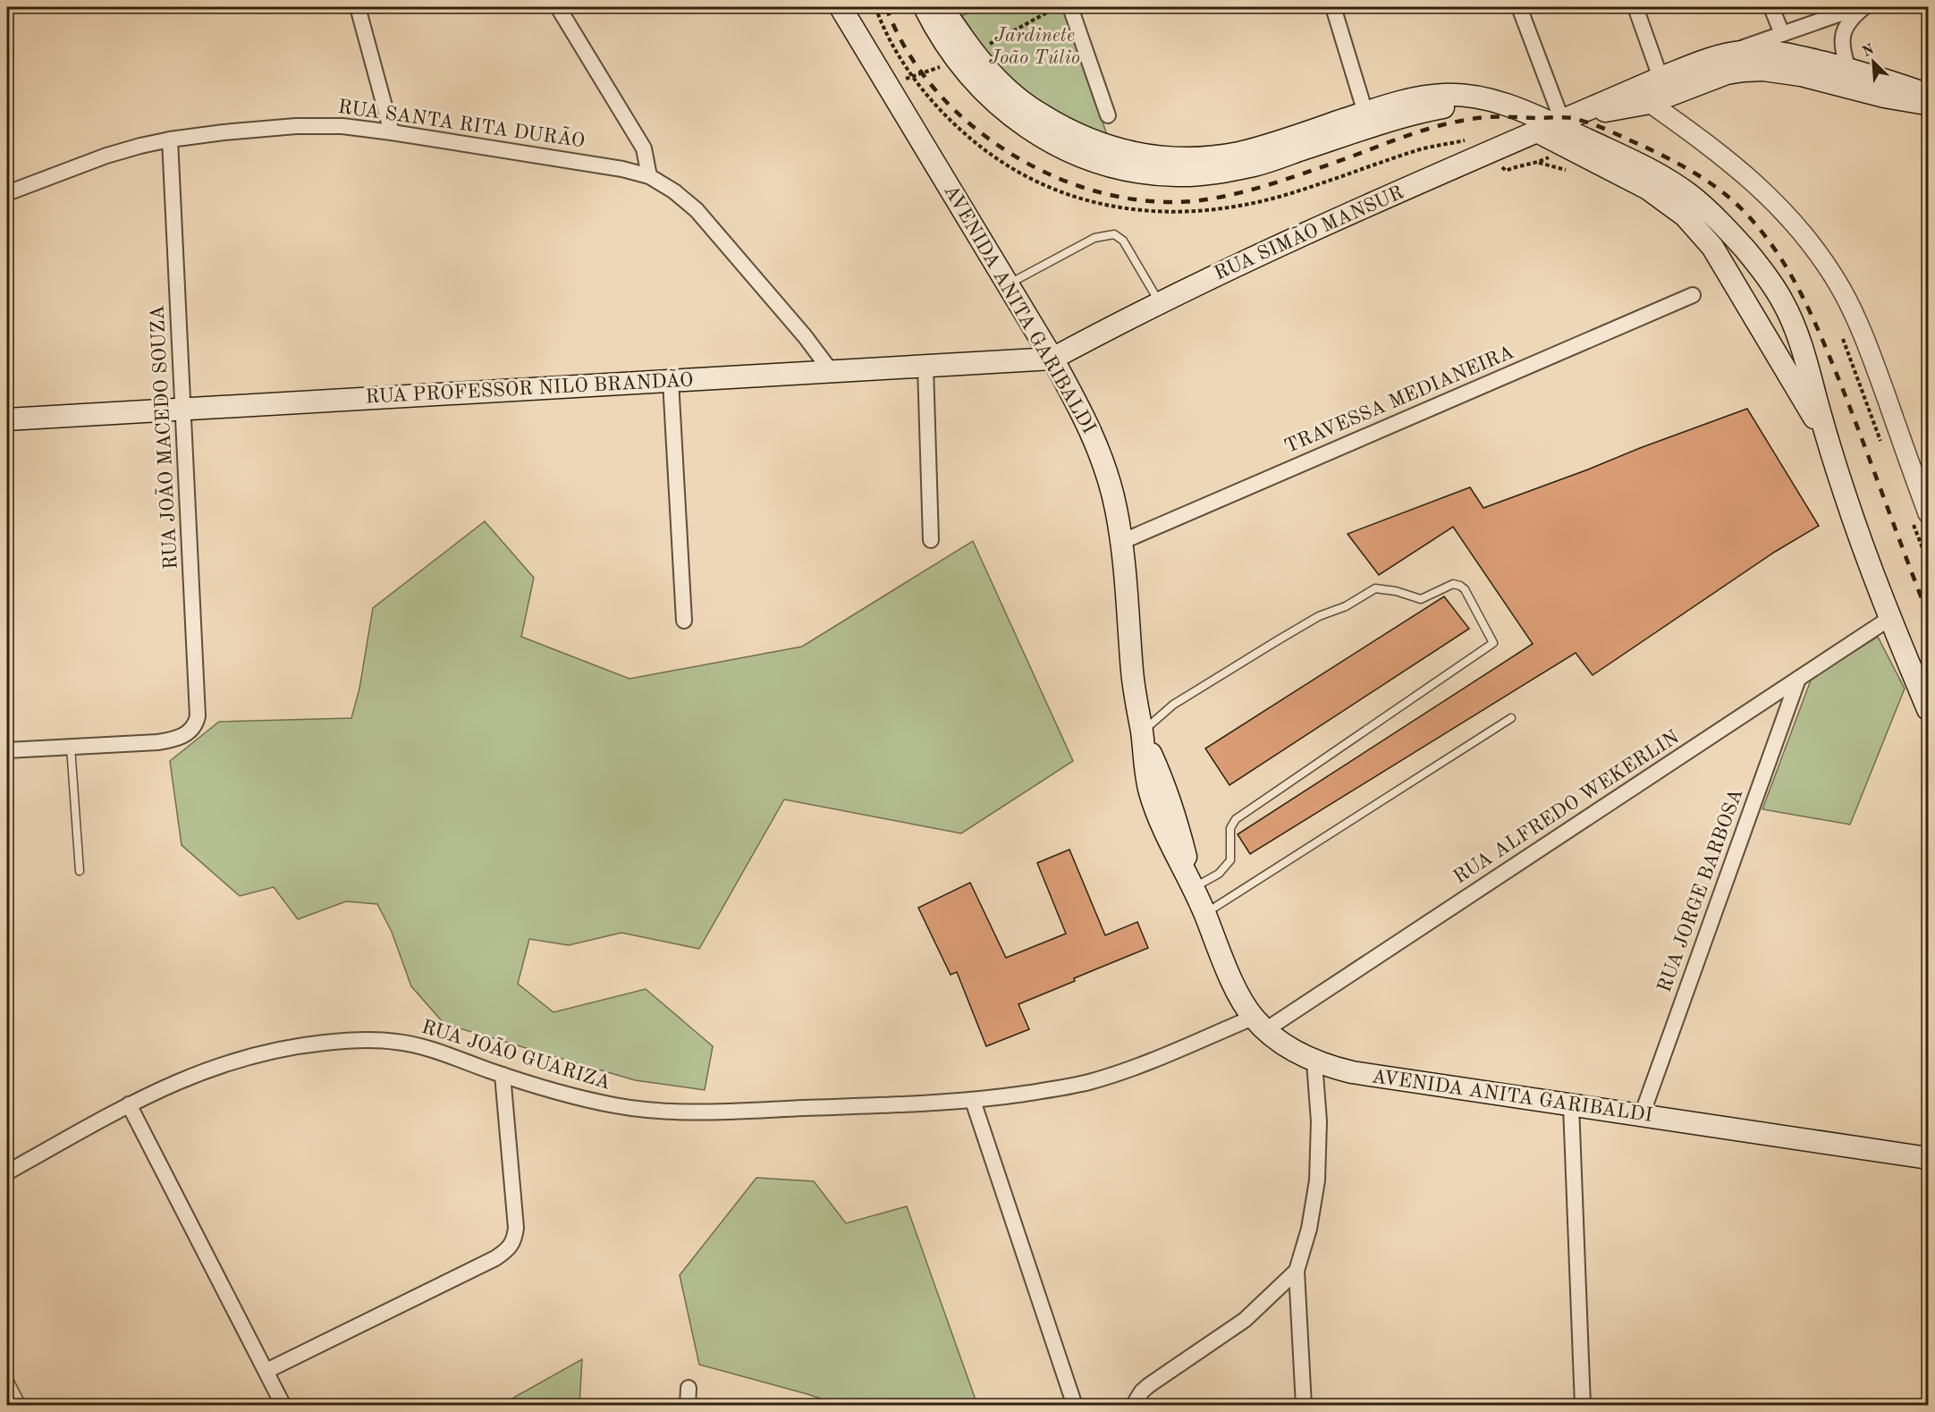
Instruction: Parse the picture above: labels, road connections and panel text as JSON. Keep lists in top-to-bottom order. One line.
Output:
{"streets":{"main road":["RUA SIMÃO MANSUR","AVENIDA ANITA GARIBALDI","RUA PROFESSOR NILO BRANDÃO"],"street":["RUA SANTA RITA DURÃO","TRAVESSA MEDIANEIRA","RUA JOÃO MACEDO SOUZA","RUA ALFREDO WEKERLIN","RUA JORGE BARBOSA","RUA JOÃO GUARIZA"]},"crossings":[["RUA SANTA RITA DURÃO","RUA PROFESSOR NILO BRANDÃO"],["RUA SANTA RITA DURÃO","RUA JOÃO MACEDO SOUZA"],["RUA SIMÃO MANSUR","AVENIDA ANITA GARIBALDI"],["RUA SIMÃO MANSUR","RUA PROFESSOR NILO BRANDÃO"],["AVENIDA ANITA GARIBALDI","RUA PROFESSOR NILO BRANDÃO"],["AVENIDA ANITA GARIBALDI","TRAVESSA MEDIANEIRA"],["AVENIDA ANITA GARIBALDI","RUA ALFREDO WEKERLIN"],["AVENIDA ANITA GARIBALDI","RUA JORGE BARBOSA"],["AVENIDA ANITA GARIBALDI","RUA JOÃO GUARIZA"],["RUA PROFESSOR NILO BRANDÃO","RUA JOÃO MACEDO SOUZA"],["RUA ALFREDO WEKERLIN","RUA JORGE BARBOSA"],["RUA ALFREDO WEKERLIN","RUA JOÃO GUARIZA"]],"parks":["Jardinete João Túlio"],"north":"top left"}
